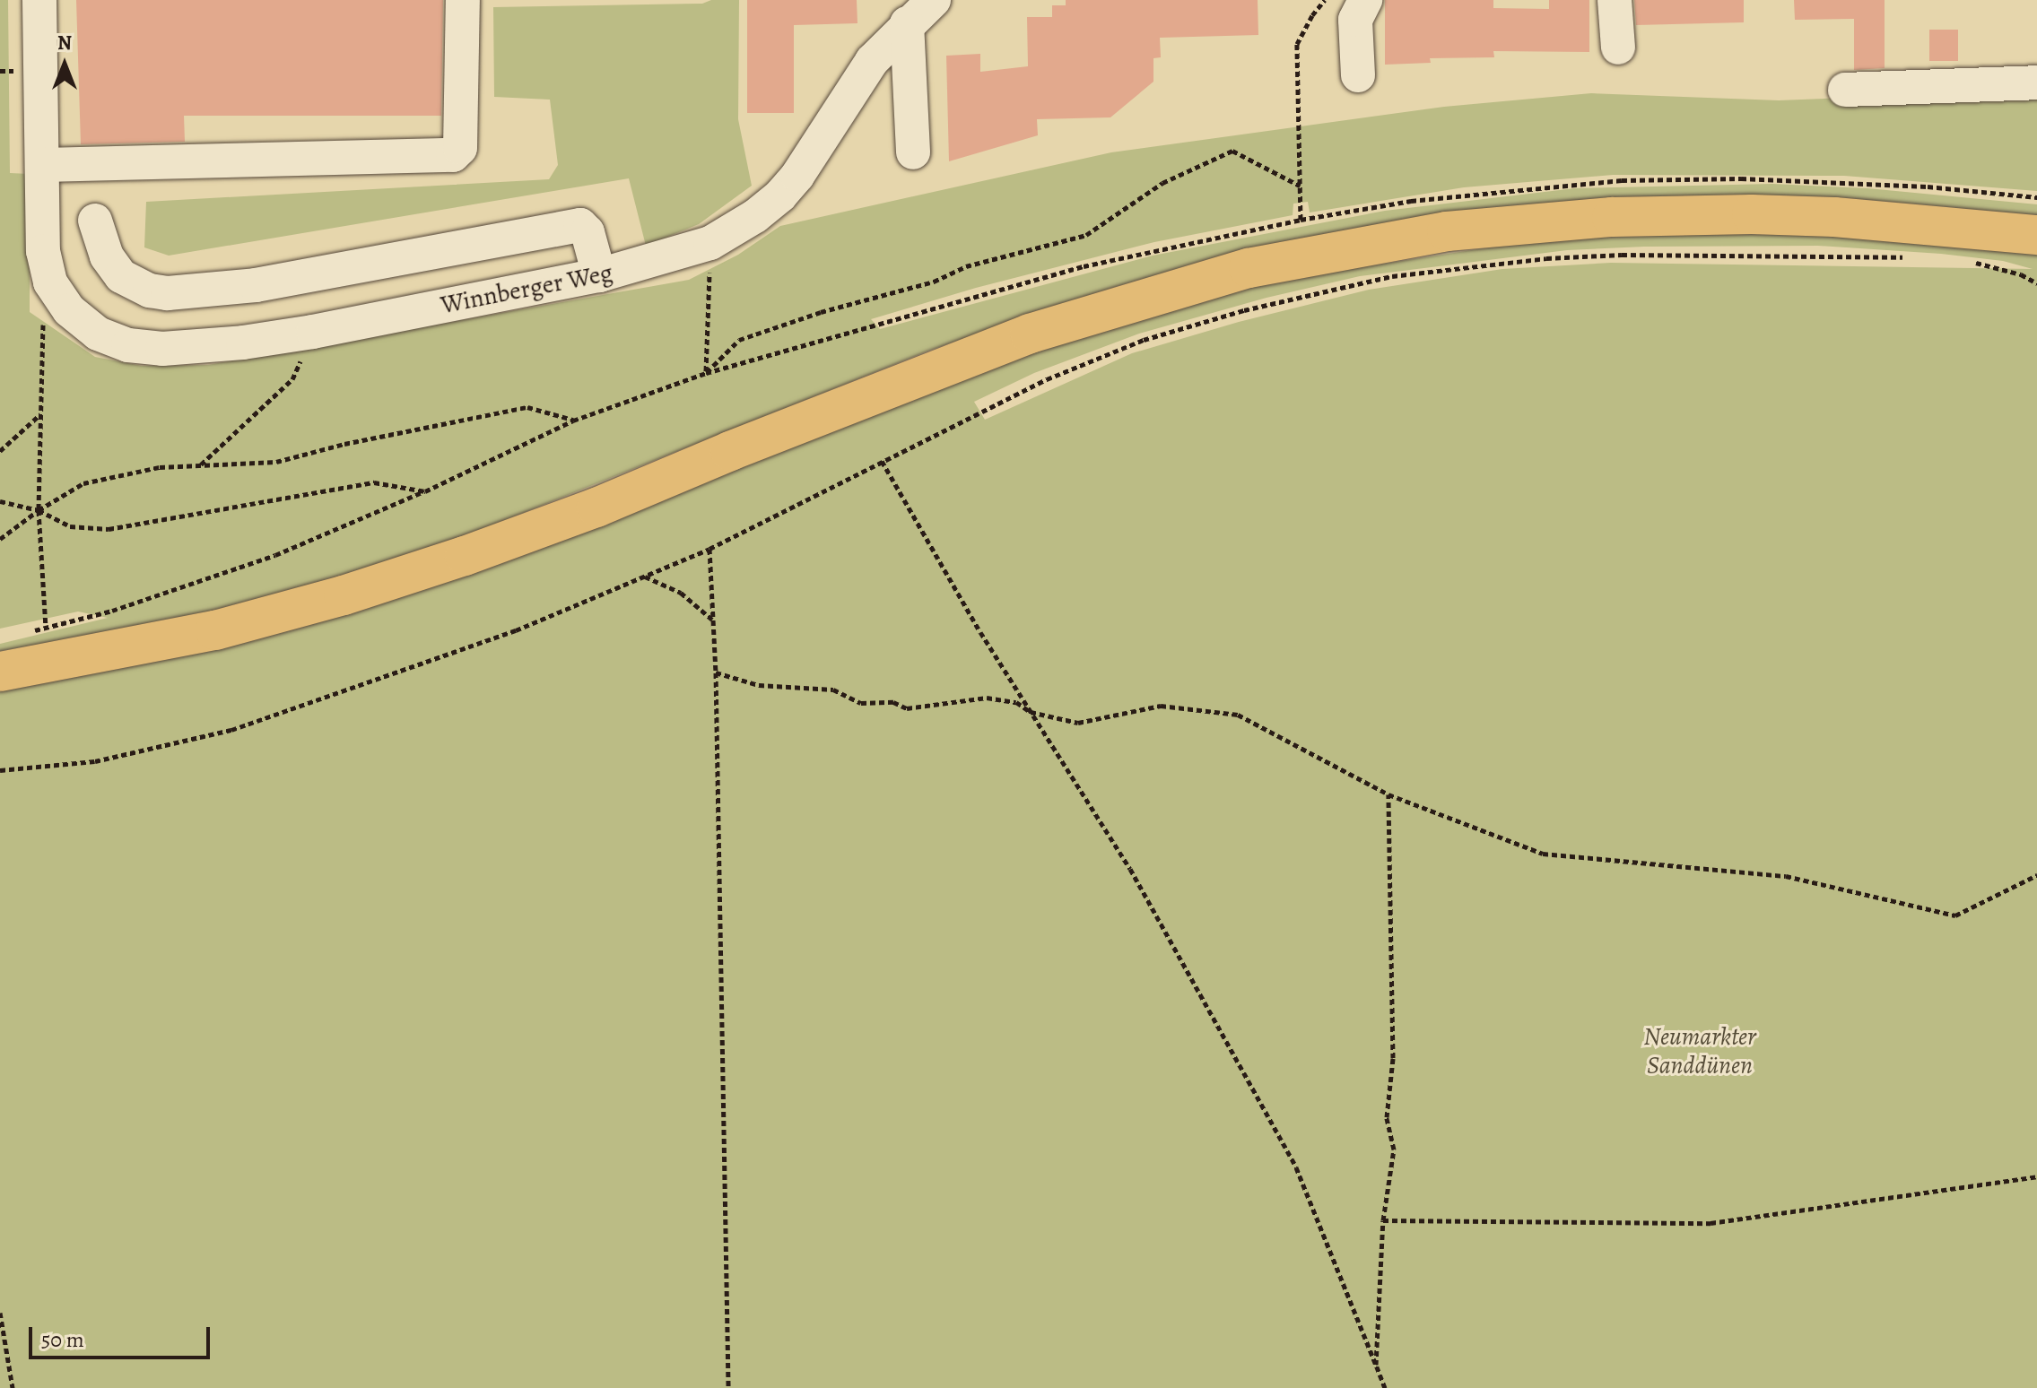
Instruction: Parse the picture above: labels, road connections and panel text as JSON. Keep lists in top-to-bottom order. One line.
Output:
{"streets":{"street":["Winnberger Weg"]},"parks":["Neumarkter Sanddünen"],"scale_bar":"50 m","north":"top"}
